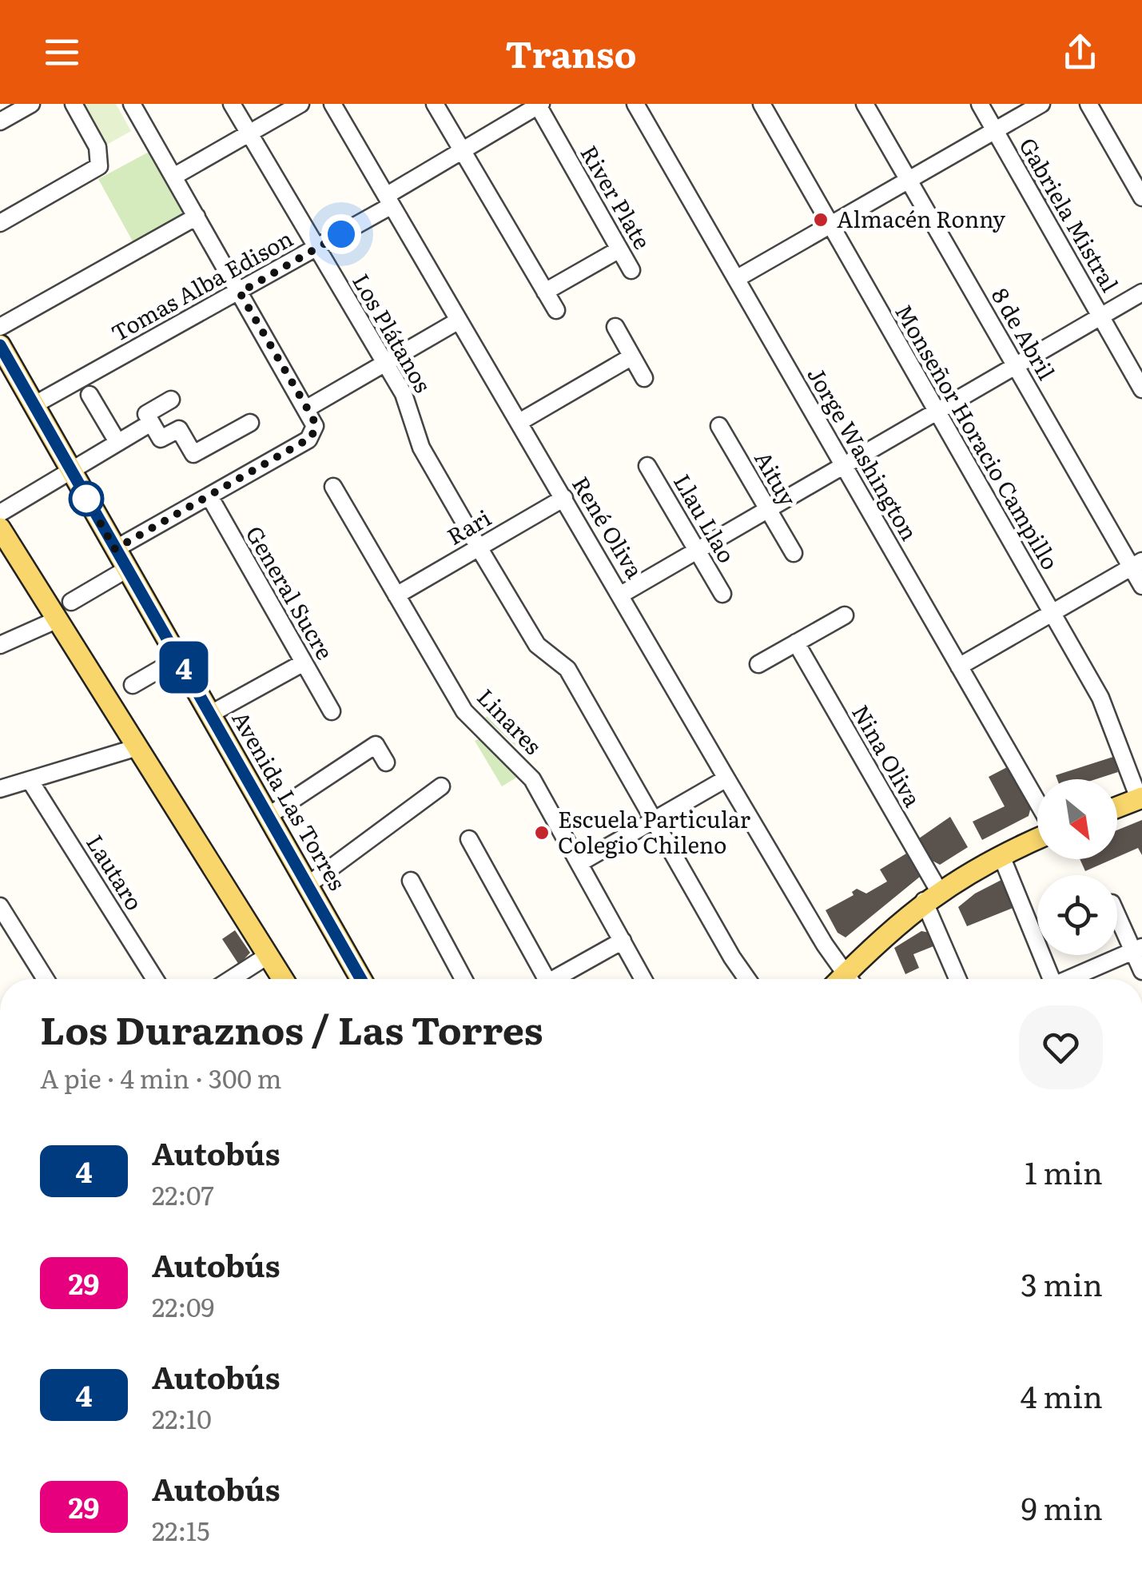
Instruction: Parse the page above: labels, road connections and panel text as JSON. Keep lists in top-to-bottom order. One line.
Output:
{"streets":{"main road":["Avenida Las Torres"],"street":["River Plate","Gabriela Mistral","Tomas Alba Edison","Los Plátanos","8 de Abril","Monseñor Horacio Campillo","Jorge Washington","Aituy","Llau Llao","Rari","René Oliva","General Sucre","Linares","Nina Oliva","Lautaro"]},"crossings":[["River Plate","Tomas Alba Edison"],["Tomas Alba Edison","Los Plátanos"],["Tomas Alba Edison","René Oliva"],["Tomas Alba Edison","Avenida Las Torres"],["Los Plátanos","Rari"],["Rari","René Oliva"],["Rari","Linares"]],"places":["Almacén Ronny","Escuela Particular Colegio Chileno"],"lines":["bus line 4"],"north":"bottom right","page":{"header":"Transo","on_map":"4","heading":["Los Duraznos / Las Torres","A pie · 4 min · 300 m"],"list":[{"mark":"4","name":"Autobús","note":"22:07","value":"1 min"},{"mark":"29","name":"Autobús","note":"22:09","value":"3 min"},{"mark":"4","name":"Autobús","note":"22:10","value":"4 min"},{"mark":"29","name":"Autobús","note":"22:15","value":"9 min"}]}}
